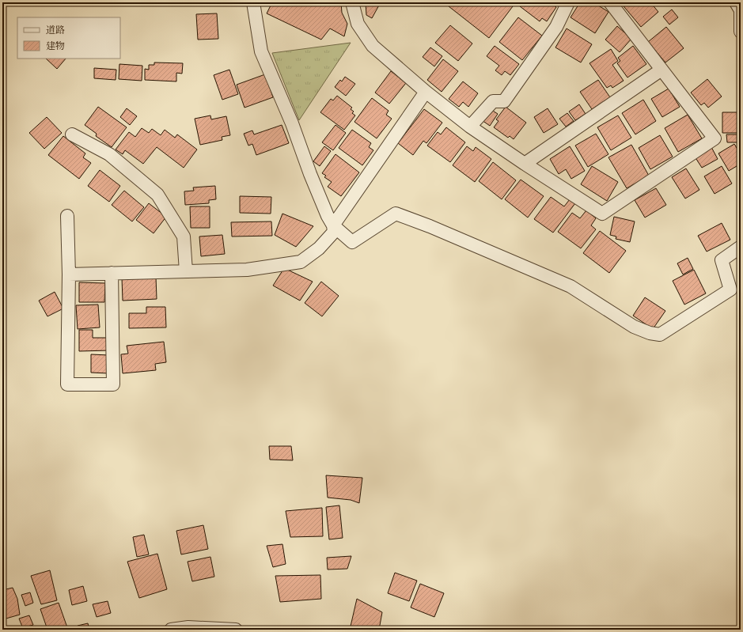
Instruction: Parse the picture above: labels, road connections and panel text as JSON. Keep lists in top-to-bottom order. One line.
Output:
{"legend":["道路","建物"]}
